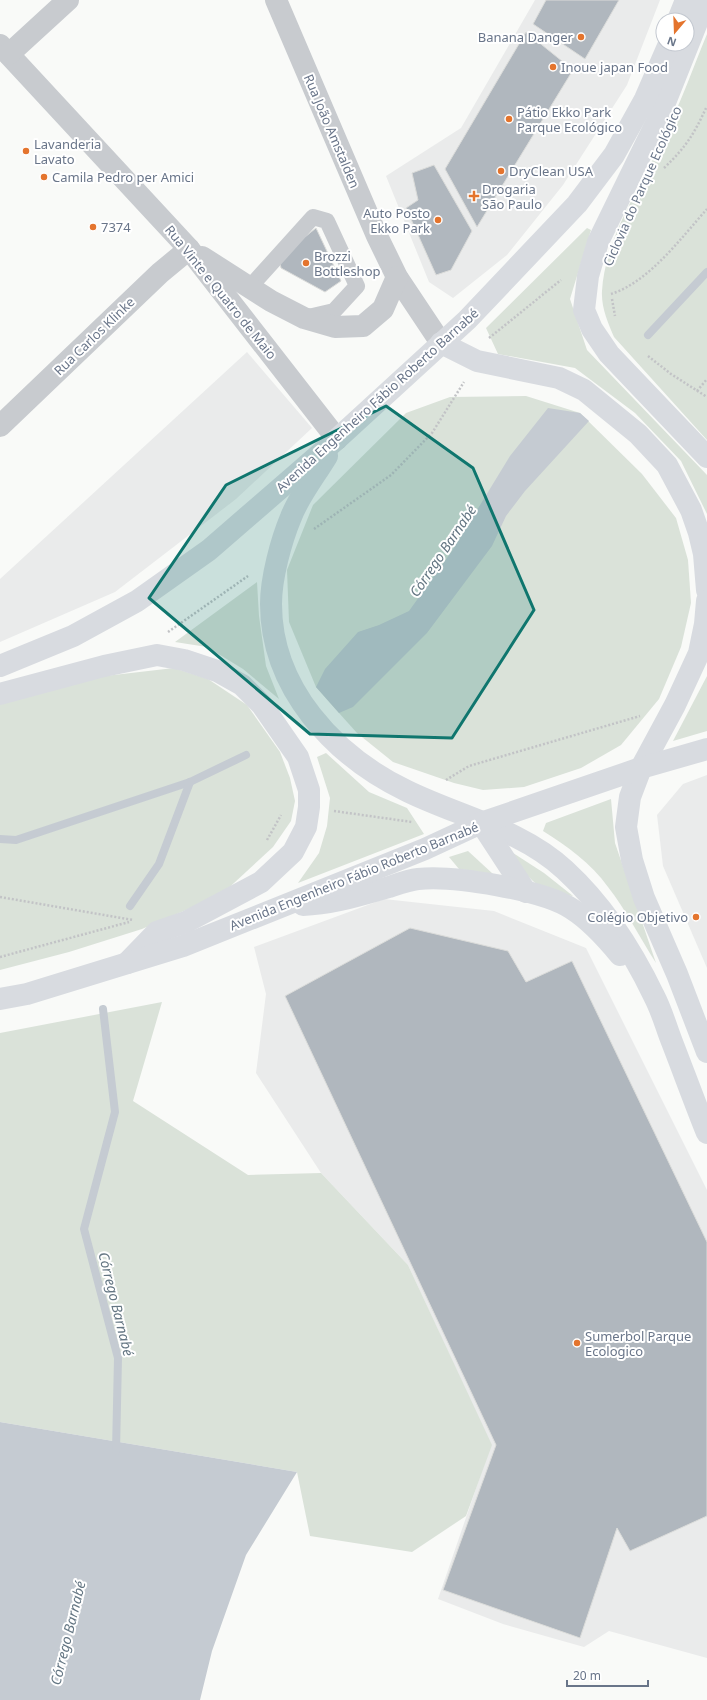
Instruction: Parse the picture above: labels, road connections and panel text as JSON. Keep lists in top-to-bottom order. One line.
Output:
{"streets":{"main road":["Avenida Engenheiro Fábio Roberto Barnabé"],"street":["Rua João Amstalden","Rua Vinte e Quatro de Maio","Rua Carlos Klinke"]},"crossings":[["Rua João Amstalden","Avenida Engenheiro Fábio Roberto Barnabé"],["Rua Vinte e Quatro de Maio","Rua Carlos Klinke"],["Rua Vinte e Quatro de Maio","Avenida Engenheiro Fábio Roberto Barnabé"]],"water":["Córrego Barnabé"],"places":{"other":["Banana Danger","Inoue japan Food","Pátio Ekko Park Parque Ecológico","Lavanderia Lavato","DryClean USA","Camila Pedro per Amici","Auto Posto Ekko Park","7374","Brozzi Bottleshop","Colégio Objetivo","Sumerbol Parque Ecologico"],"health":["Drogaria São Paulo"]},"scale_bar":"20 m","north":"bottom"}
